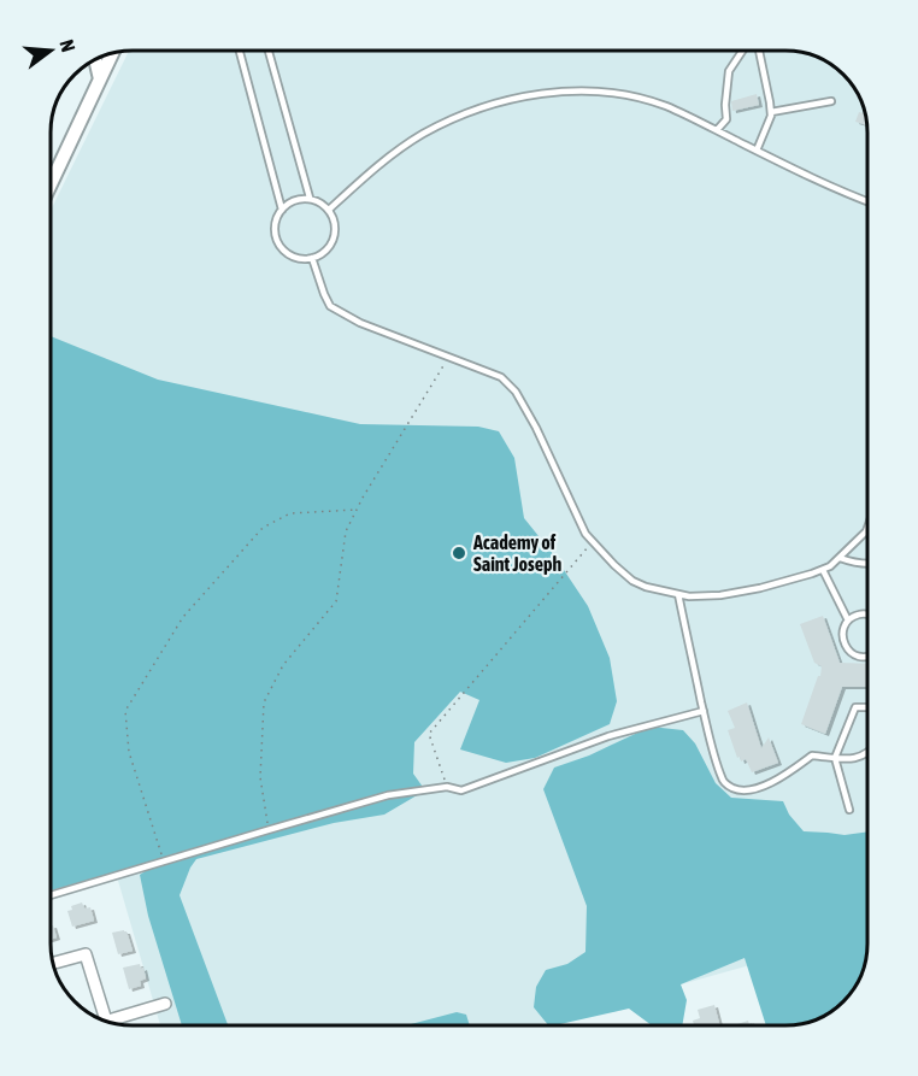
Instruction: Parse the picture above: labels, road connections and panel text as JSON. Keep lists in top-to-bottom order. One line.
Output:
{"places":["Academy of Saint Joseph"],"north":"right"}
